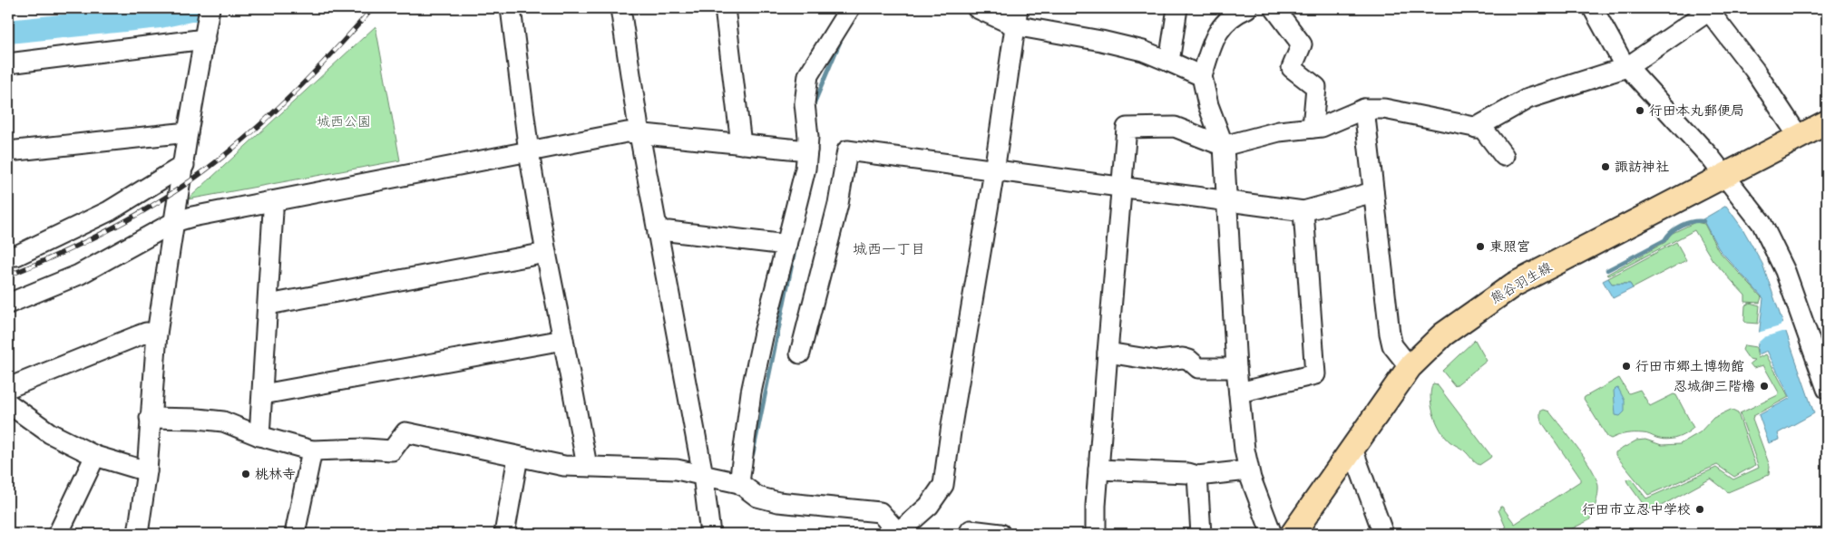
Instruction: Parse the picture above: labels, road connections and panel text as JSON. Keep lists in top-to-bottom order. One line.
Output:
{"streets":{"main road":["熊谷羽生線"]},"districts":["城西一丁目"],"parks":["城西公園"],"places":["行田本丸郵便局","諏訪神社","東照宮","行田市郷土博物館","忍城御三階櫓","桃林寺","行田市立忍中学校"]}
